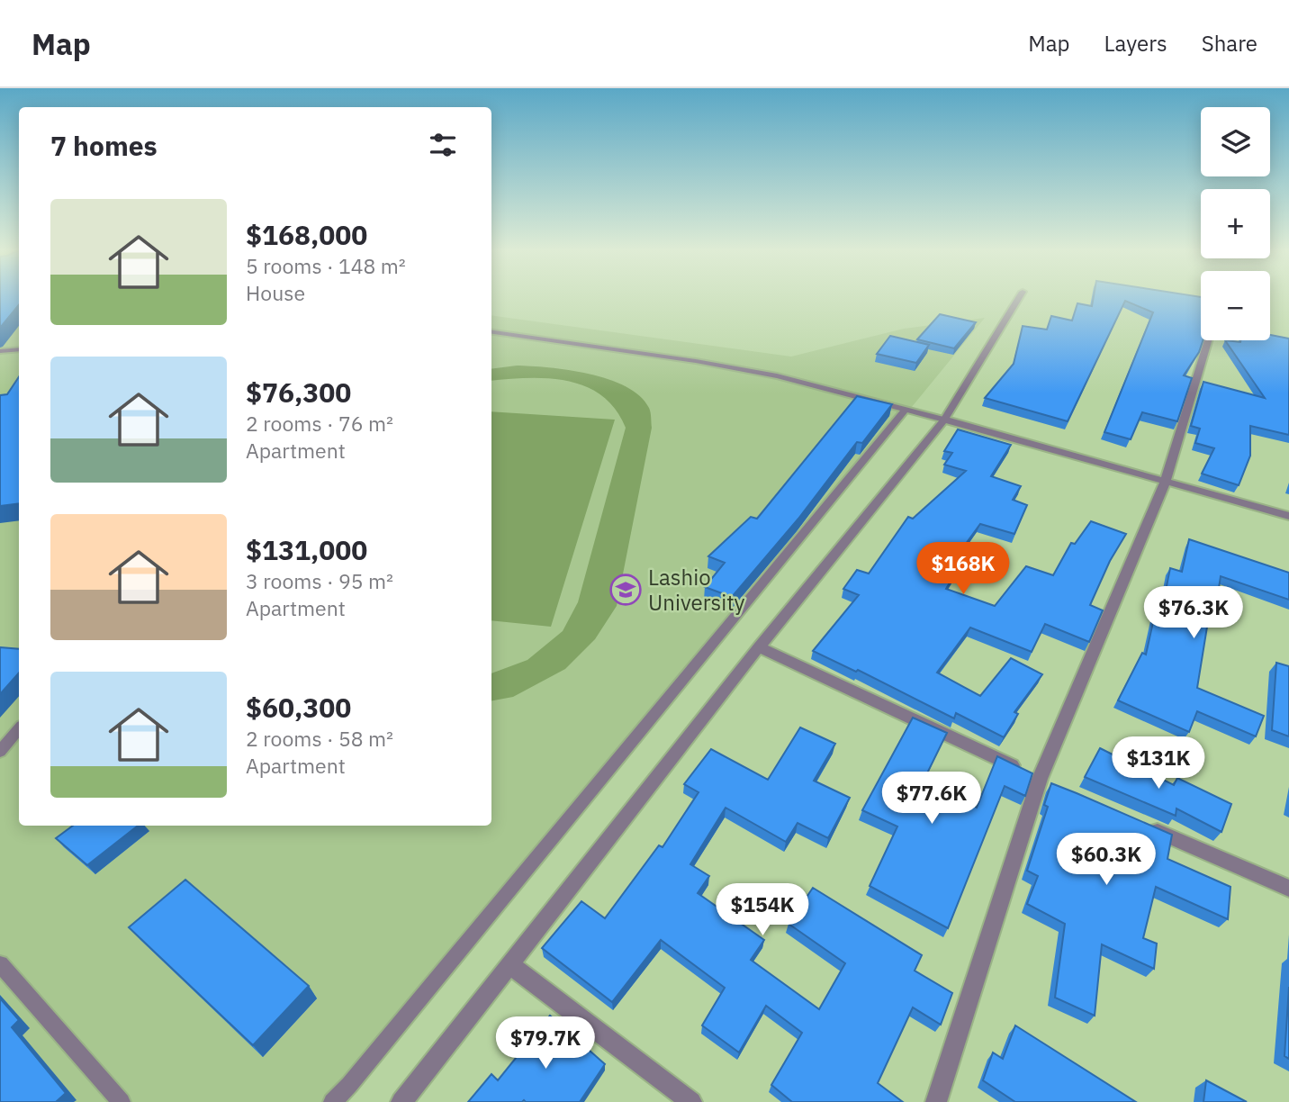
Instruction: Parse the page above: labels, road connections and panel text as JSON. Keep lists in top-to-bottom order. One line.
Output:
{"places":{"school or university":["Lashio University"]},"page":{"header":"Map","nav":["Map","Layers","Share"],"map_buttons":["+","−"],"heading":"7 homes","list":[{"name":"$168,000","note":"5 rooms · 148 m² · House"},{"name":"$76,300","note":"2 rooms · 76 m² · Apartment"},{"name":"$131,000","note":"3 rooms · 95 m² · Apartment"},{"name":"$60,300","note":"2 rooms · 58 m² · Apartment"}],"price":["$168K","$76.3K","$131K","$77.6K","$60.3K","$154K","$79.7K"]}}
